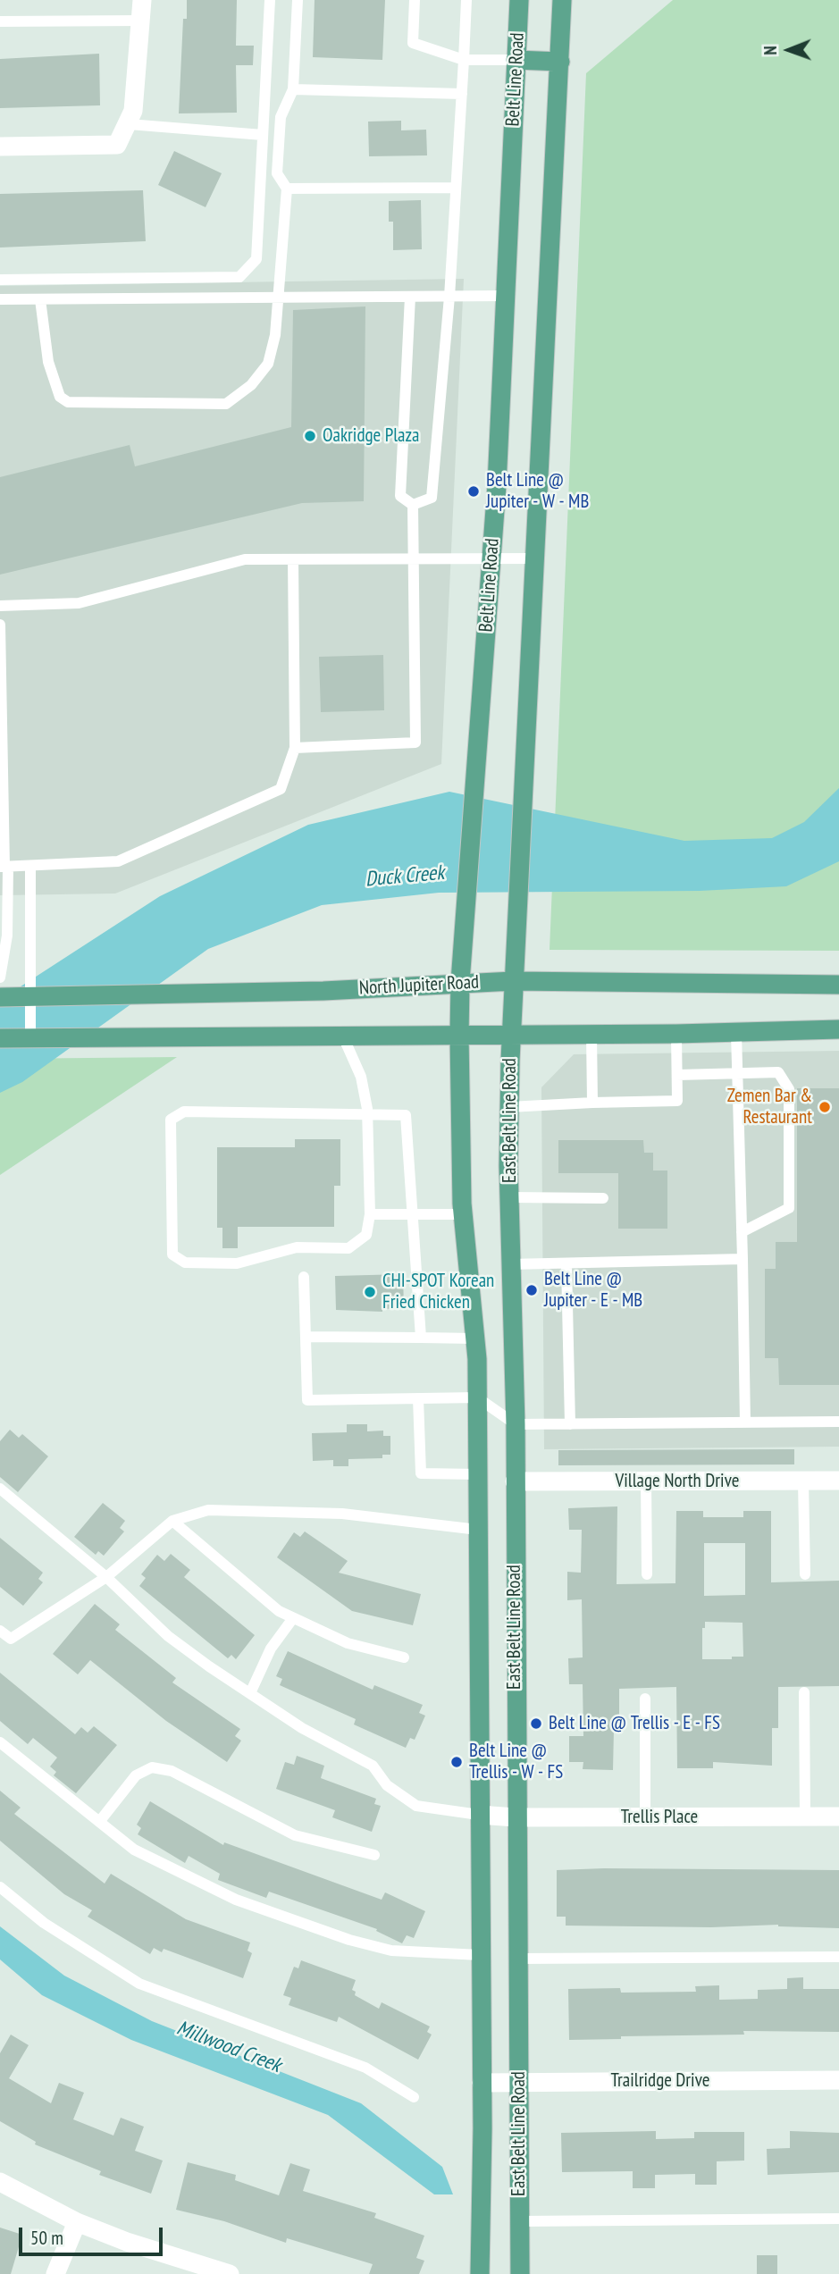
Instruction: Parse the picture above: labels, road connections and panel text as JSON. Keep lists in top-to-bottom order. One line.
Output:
{"streets":{"main road":["Belt Line Road","North Jupiter Road","East Belt Line Road"],"street":["Village North Drive","Trellis Place","Trailridge Drive"]},"crossings":[["Belt Line Road","North Jupiter Road"],["Belt Line Road","East Belt Line Road"],["North Jupiter Road","East Belt Line Road"],["East Belt Line Road","Village North Drive"],["East Belt Line Road","Trellis Place"],["East Belt Line Road","Trailridge Drive"]],"water":["Duck Creek","Millwood Creek"],"places":["Oakridge Plaza","Belt Line @ Jupiter - W - MB","Zemen Bar & Restaurant","Belt Line @ Jupiter - E - MB","CHI-SPOT Korean Fried Chicken","Belt Line @ Trellis - E - FS","Belt Line @ Trellis - W - FS"],"scale_bar":"50 m","north":"left"}
